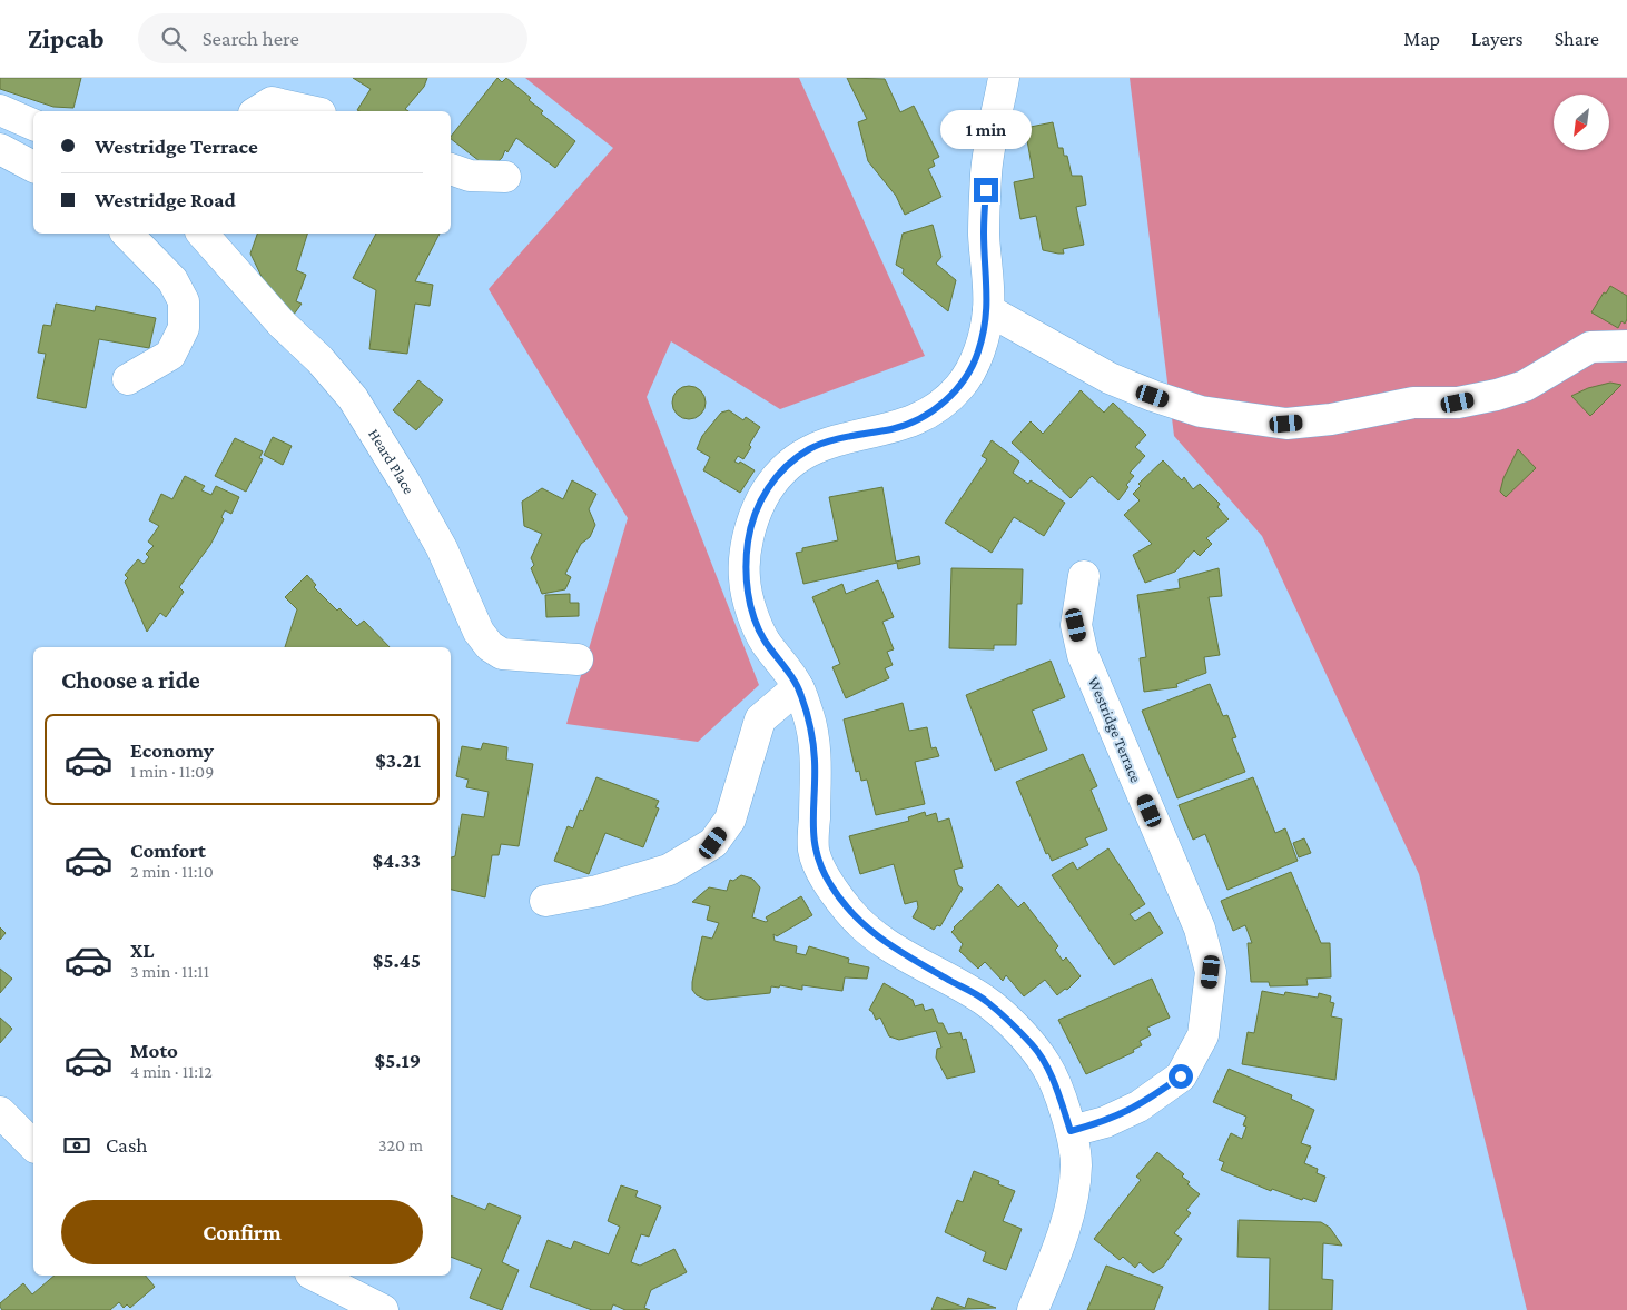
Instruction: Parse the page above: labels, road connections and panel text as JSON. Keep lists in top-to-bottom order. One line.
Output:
{"streets":{"street":["Heard Place","Westridge Terrace"]},"north":"bottom left","page":{"header":"Zipcab","search":"Search here","nav":["Map","Layers","Share"],"bubble":"1 min","banner":["Westridge Terrace","Westridge Road"],"heading":"Choose a ride","list":[{"name":"Economy","note":"1 min · 11:09","value":"$3.21"},{"name":"Comfort","note":"2 min · 11:10","value":"$4.33"},{"name":"XL","note":"3 min · 11:11","value":"$5.45"},{"name":"Moto","note":"4 min · 11:12","value":"$5.19"}],"pay":["Cash","320 m"],"buttons":"Confirm"}}
